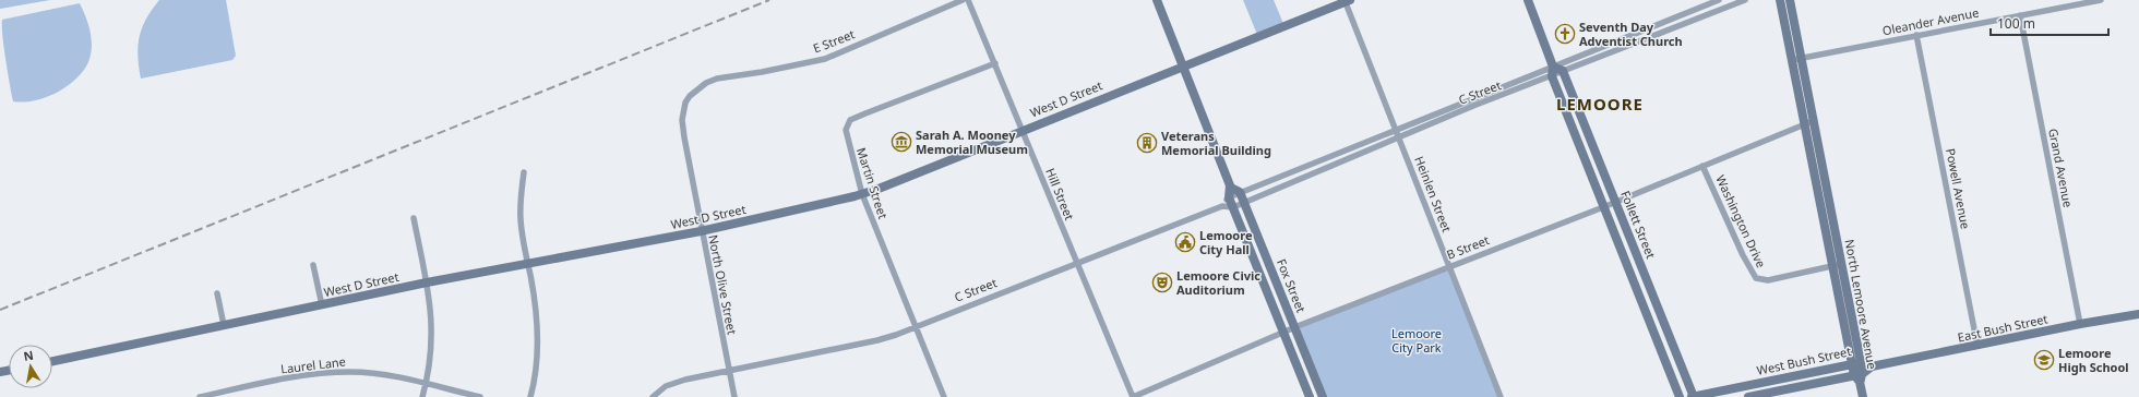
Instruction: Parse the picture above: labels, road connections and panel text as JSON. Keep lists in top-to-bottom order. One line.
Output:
{"streets":{"street":["Oleander Avenue","E Street","C Street","West D Street","Grand Avenue","Martin Street","Powell Avenue","Hill Street","Heinlen Street","Washington Drive","Follett Street","B Street","North Olive Street","Fox Street","North Lemoore Avenue","East Bush Street","West Bush Street","Laurel Lane"]},"crossings":[["Oleander Avenue","Grand Avenue"],["Oleander Avenue","Powell Avenue"],["Oleander Avenue","North Lemoore Avenue"],["E Street","North Olive Street"],["C Street","Martin Street"],["C Street","Hill Street"],["C Street","Heinlen Street"],["C Street","Follett Street"],["C Street","North Olive Street"],["C Street","Fox Street"],["West D Street","Martin Street"],["West D Street","Hill Street"],["West D Street","Heinlen Street"],["West D Street","North Olive Street"],["Grand Avenue","East Bush Street"],["Martin Street","Hill Street"],["Powell Avenue","East Bush Street"],["Hill Street","B Street"],["Heinlen Street","B Street"],["Washington Drive","B Street"],["Washington Drive","North Lemoore Avenue"],["Follett Street","B Street"],["Follett Street","West Bush Street"],["B Street","Fox Street"],["B Street","North Lemoore Avenue"],["North Lemoore Avenue","West Bush Street"],["East Bush Street","West Bush Street"]],"districts":["LEMOORE"],"parks":["Lemoore City Park"],"places":{"church":["Seventh Day Adventist Church"],"museum":["Sarah A. Mooney Memorial Museum"],"building":["Veterans Memorial Building"],"public building":["Lemoore City Hall"],"theatre":["Lemoore Civic Auditorium"],"school or university":["Lemoore High School"]},"scale_bar":"100 m","north":"top"}
